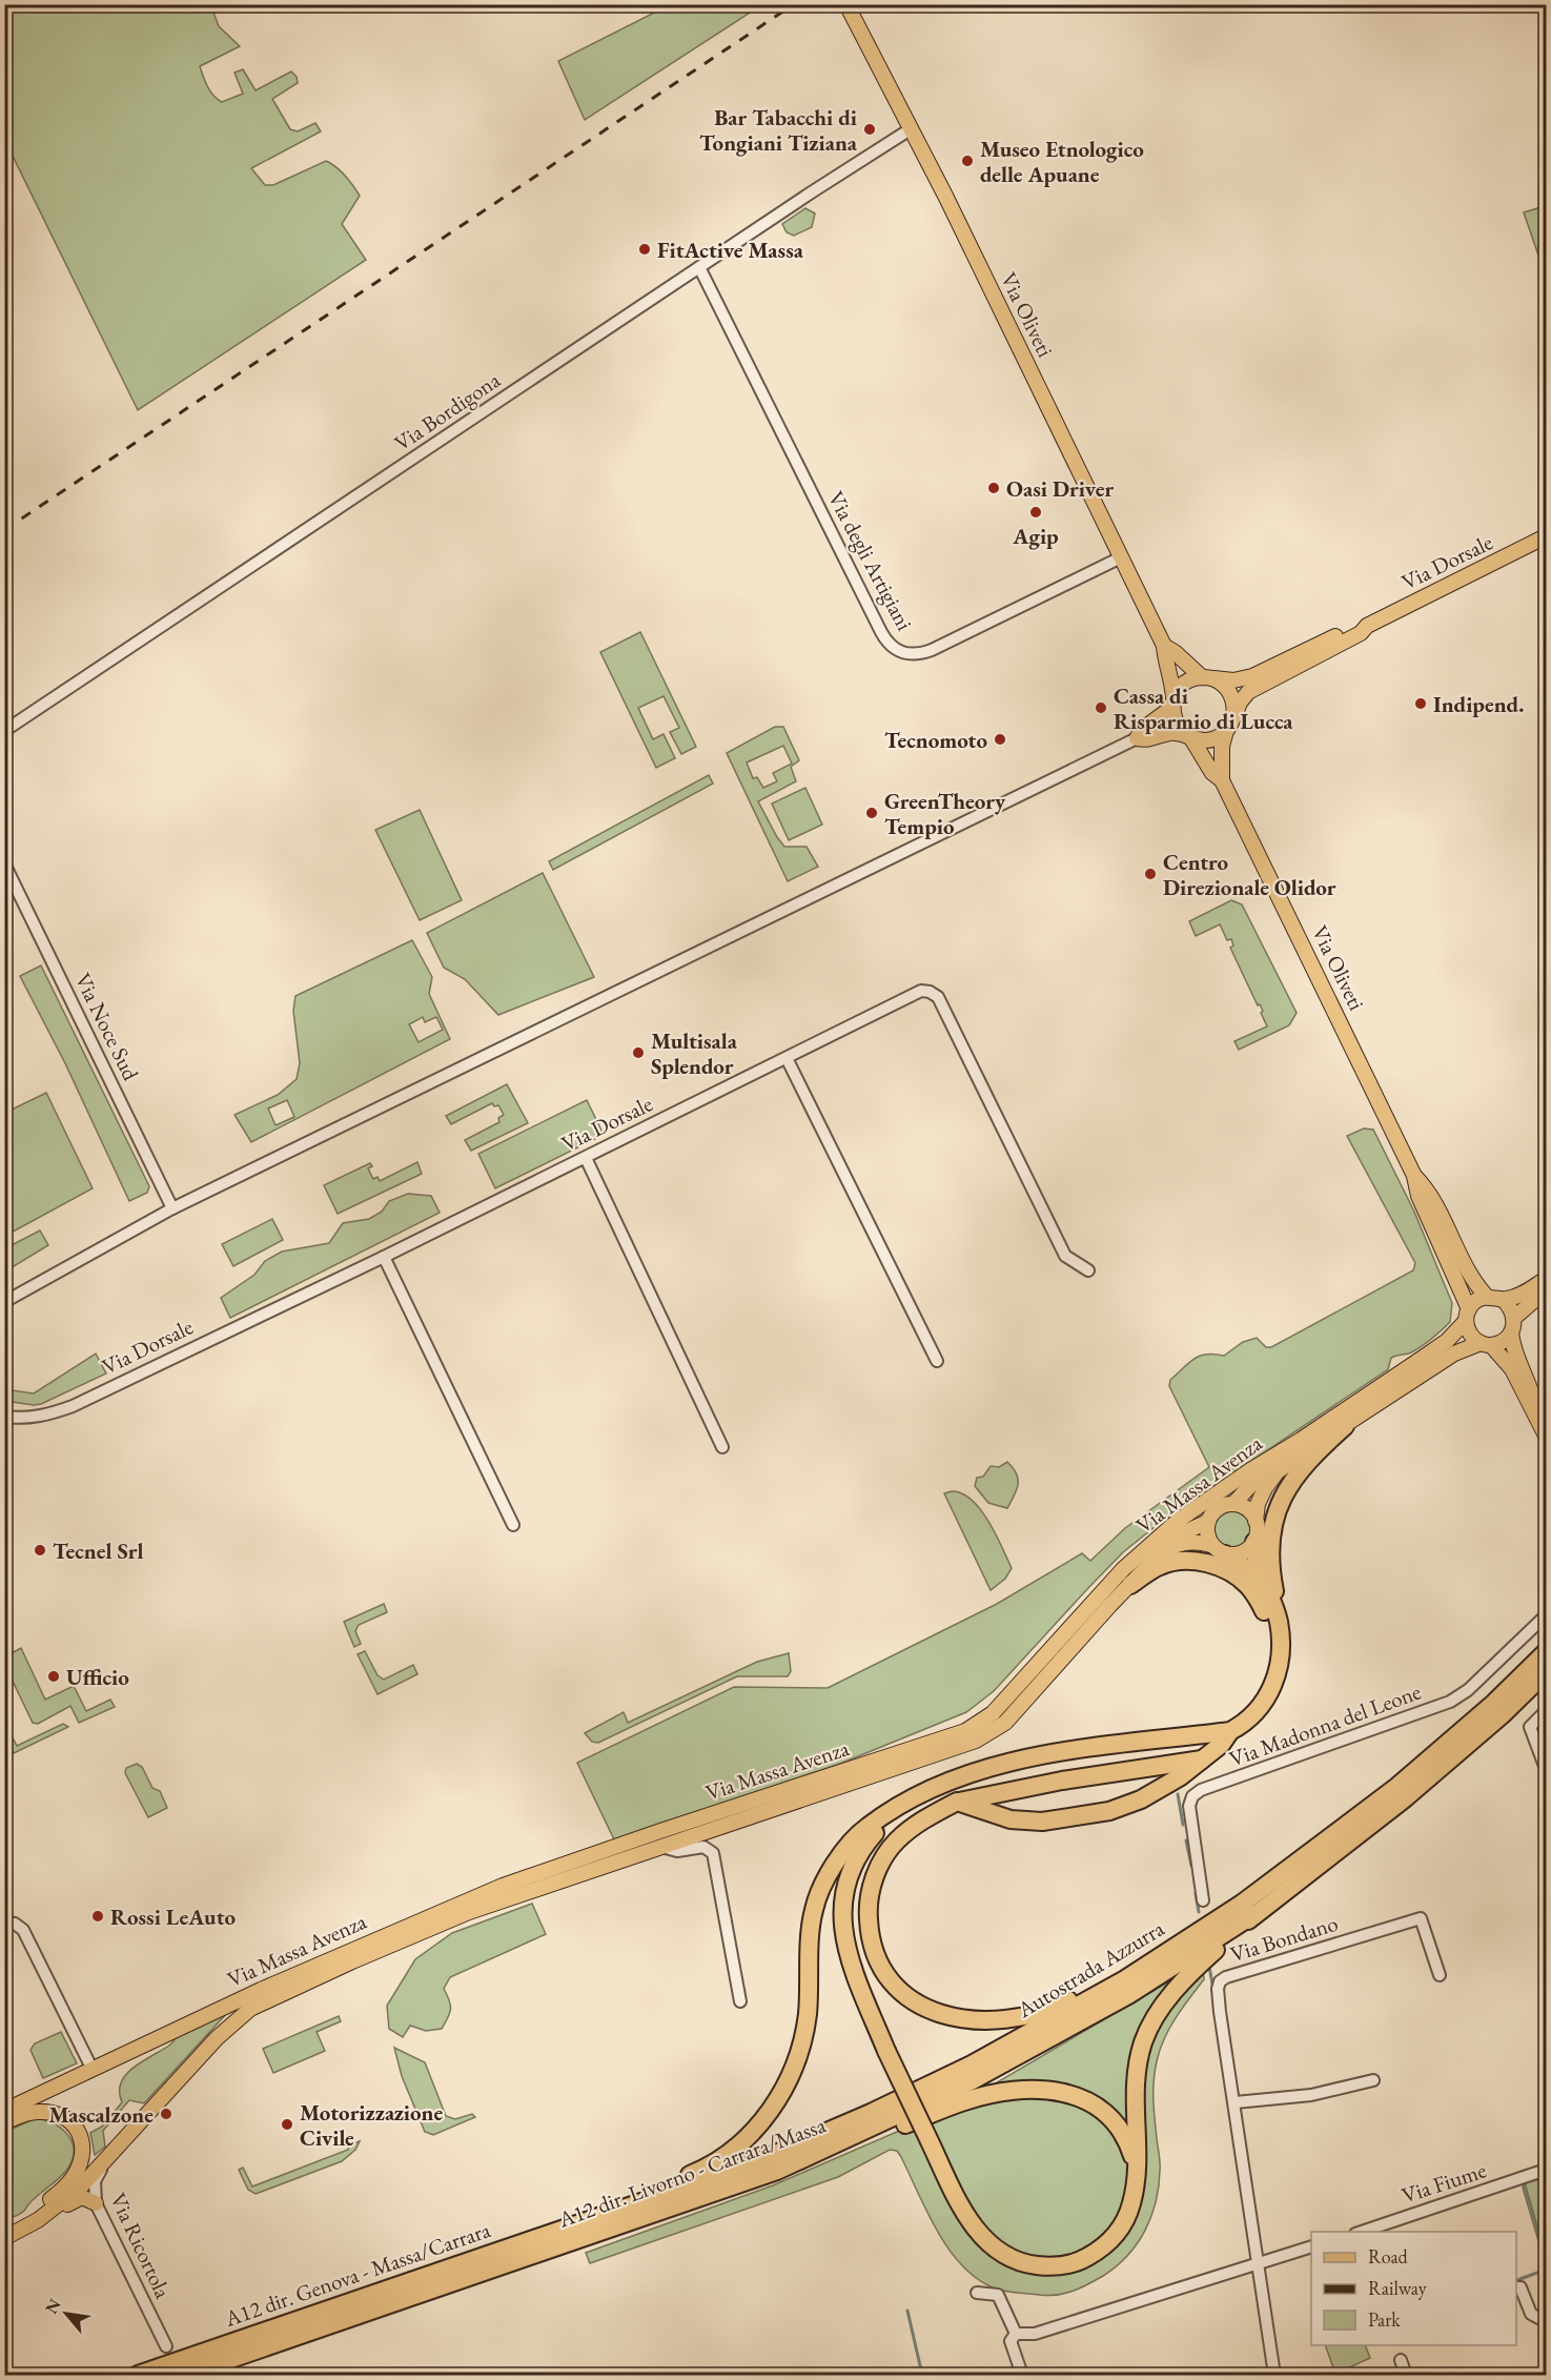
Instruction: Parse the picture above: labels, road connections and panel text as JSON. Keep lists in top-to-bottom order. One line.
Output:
{"streets":{"highway":["Autostrada Azzurra","A12 dir. Livorno - Carrara/Massa","A12 dir. Genova - Massa/Carrara"],"main road":["Via Oliveti","Via Dorsale","Via Massa Avenza"],"street":["Via Bordigona","Via degli Artigiani","Via Noce Sud","Via Madonna del Leone","Via Bondano","Via Fiume","Via Ricortola"]},"crossings":[["Via Oliveti","Via Bordigona"],["Via Oliveti","Via degli Artigiani"],["Via Oliveti","Via Dorsale"],["Via Oliveti","Via Massa Avenza"],["Via Bordigona","Via degli Artigiani"],["Via Massa Avenza","Via Ricortola"],["Autostrada Azzurra","A12 dir. Genova - Massa/Carrara"]],"places":["Bar Tabacchi di Tongiani Tiziana","Museo Etnologico delle Apuane","FitActive Massa","Oasi Driver","Agip","Indipend.","Cassa di Risparmio di Lucca","Tecnomoto","GreenTheory Tempio","Centro Direzionale Olidor","Multisala Splendor","Tecnel Srl","Ufficio","Rossi LeAuto","Mascalzone","Motorizzazione Civile"],"legend":["Road","Railway","Park"],"north":"top left"}
